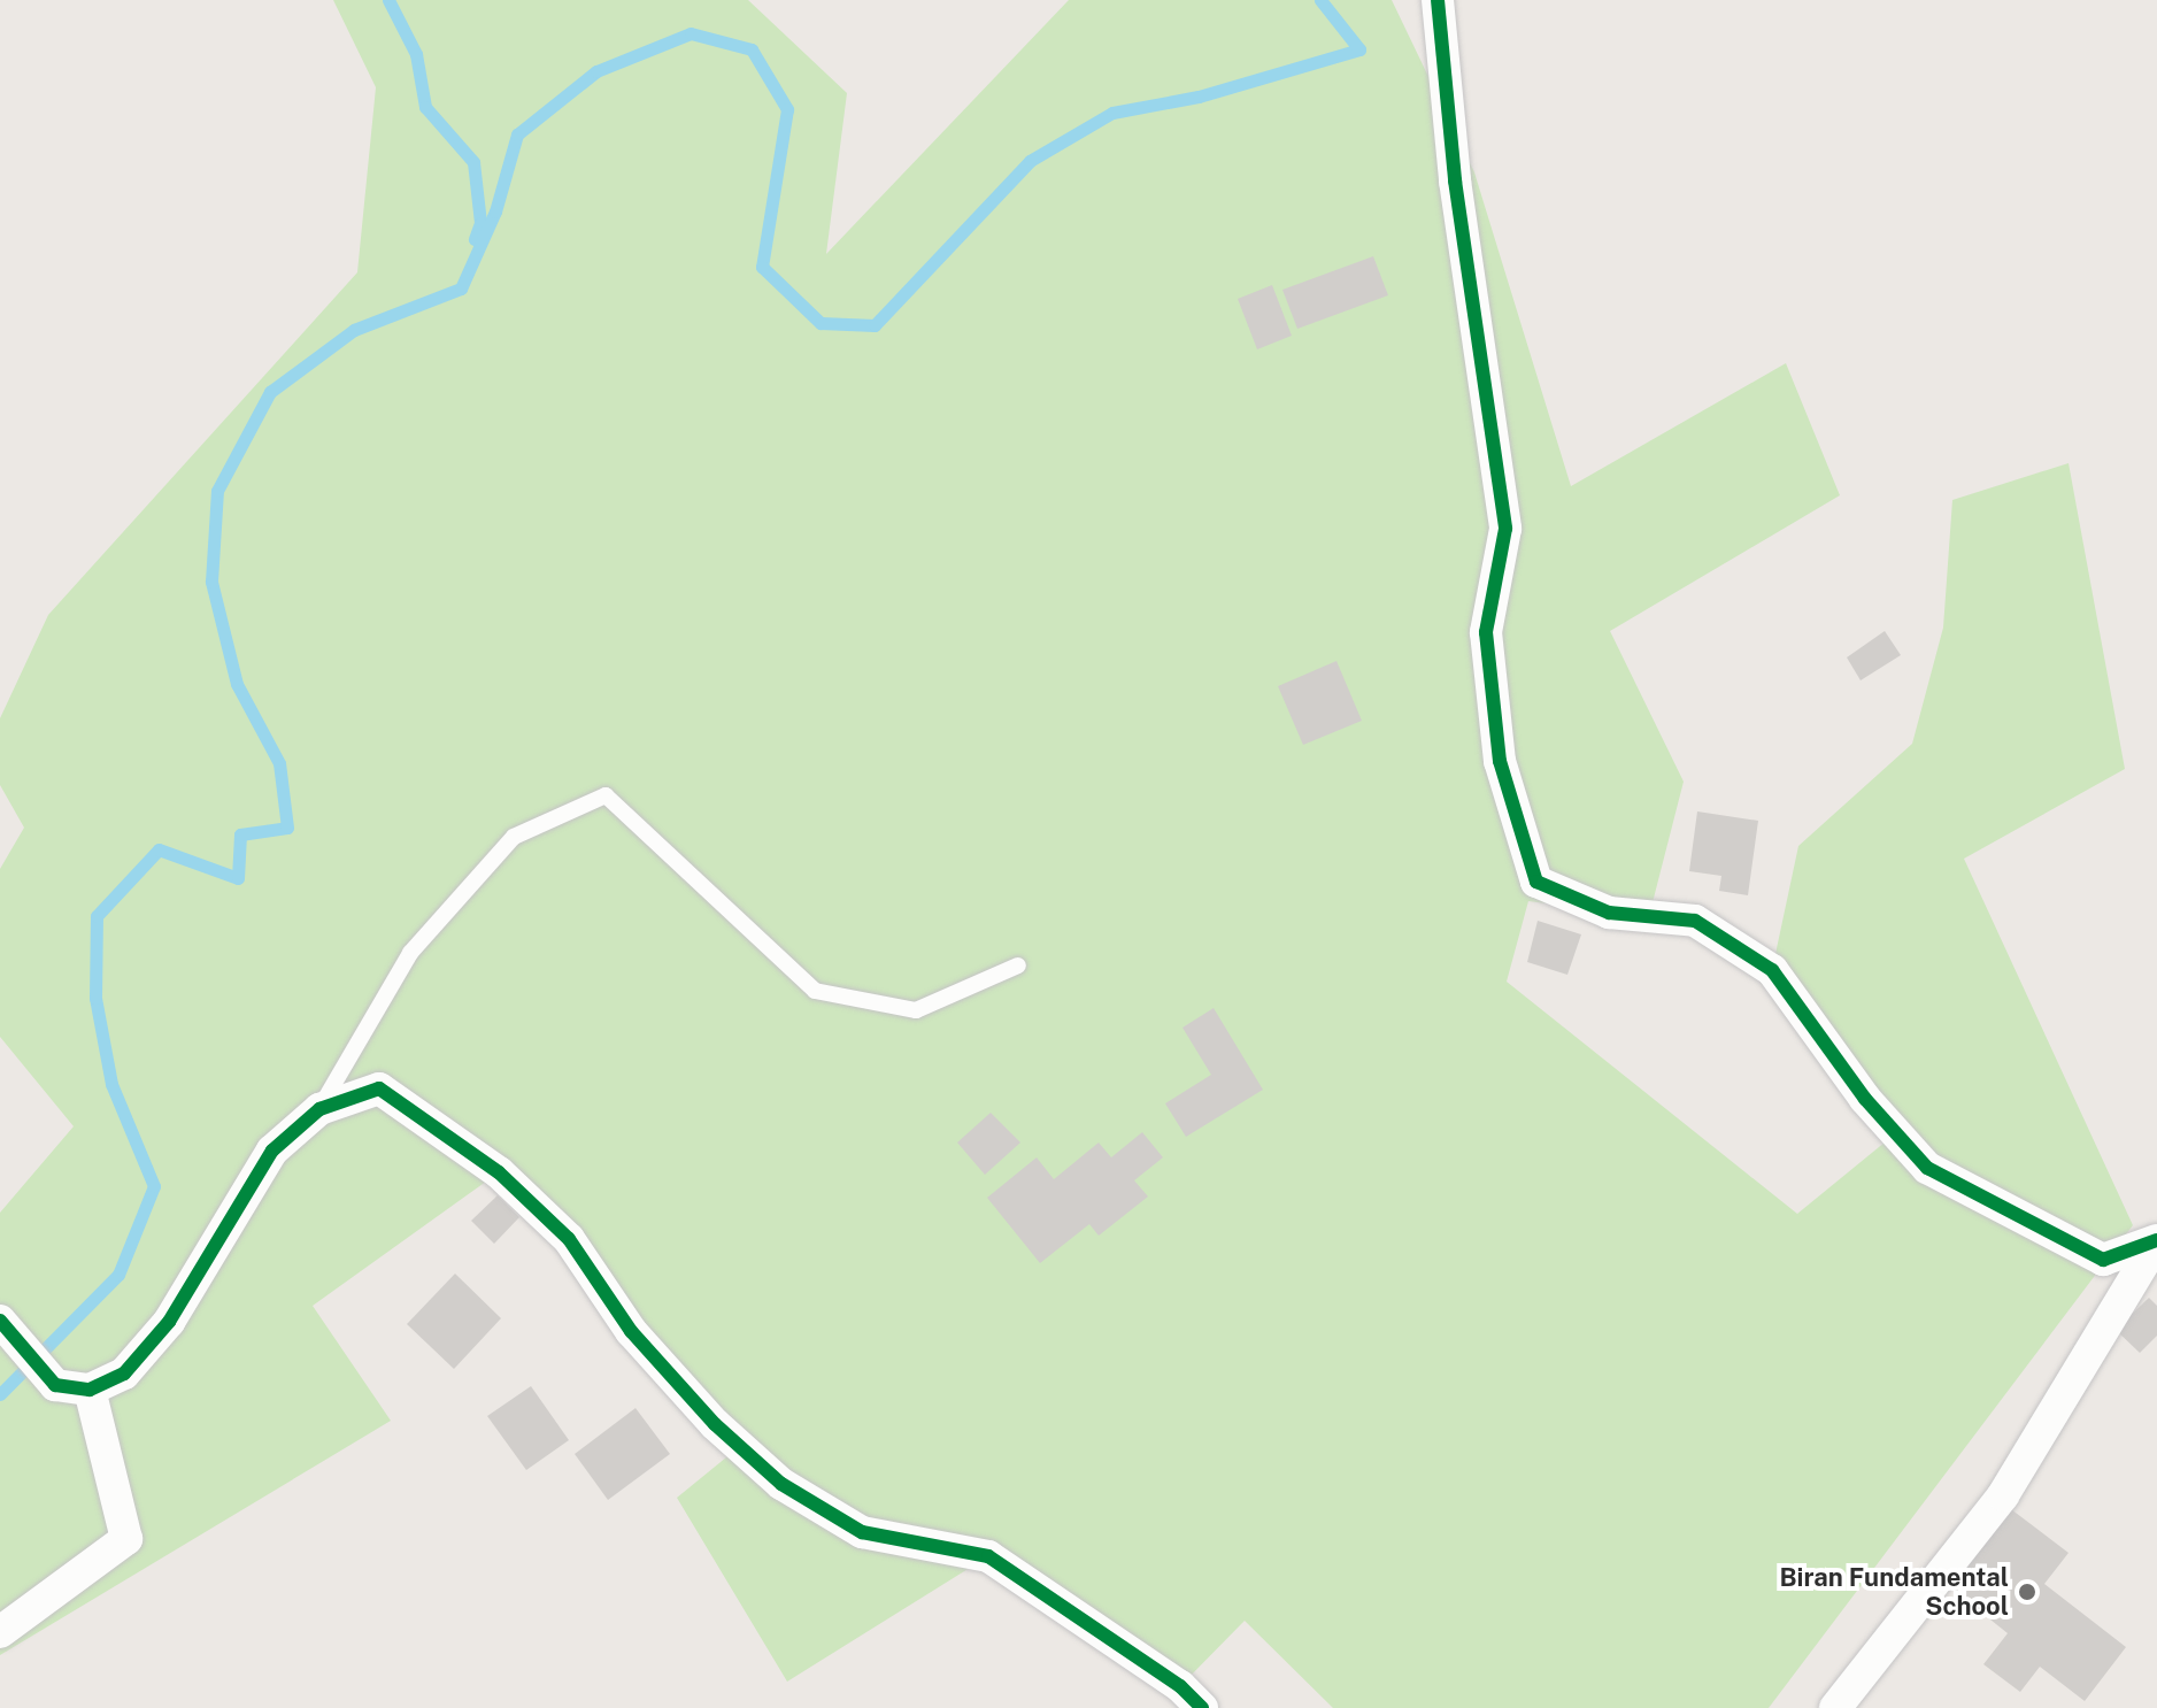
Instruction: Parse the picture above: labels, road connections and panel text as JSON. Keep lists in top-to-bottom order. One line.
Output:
{"places":["Biran Fundamental School"]}
